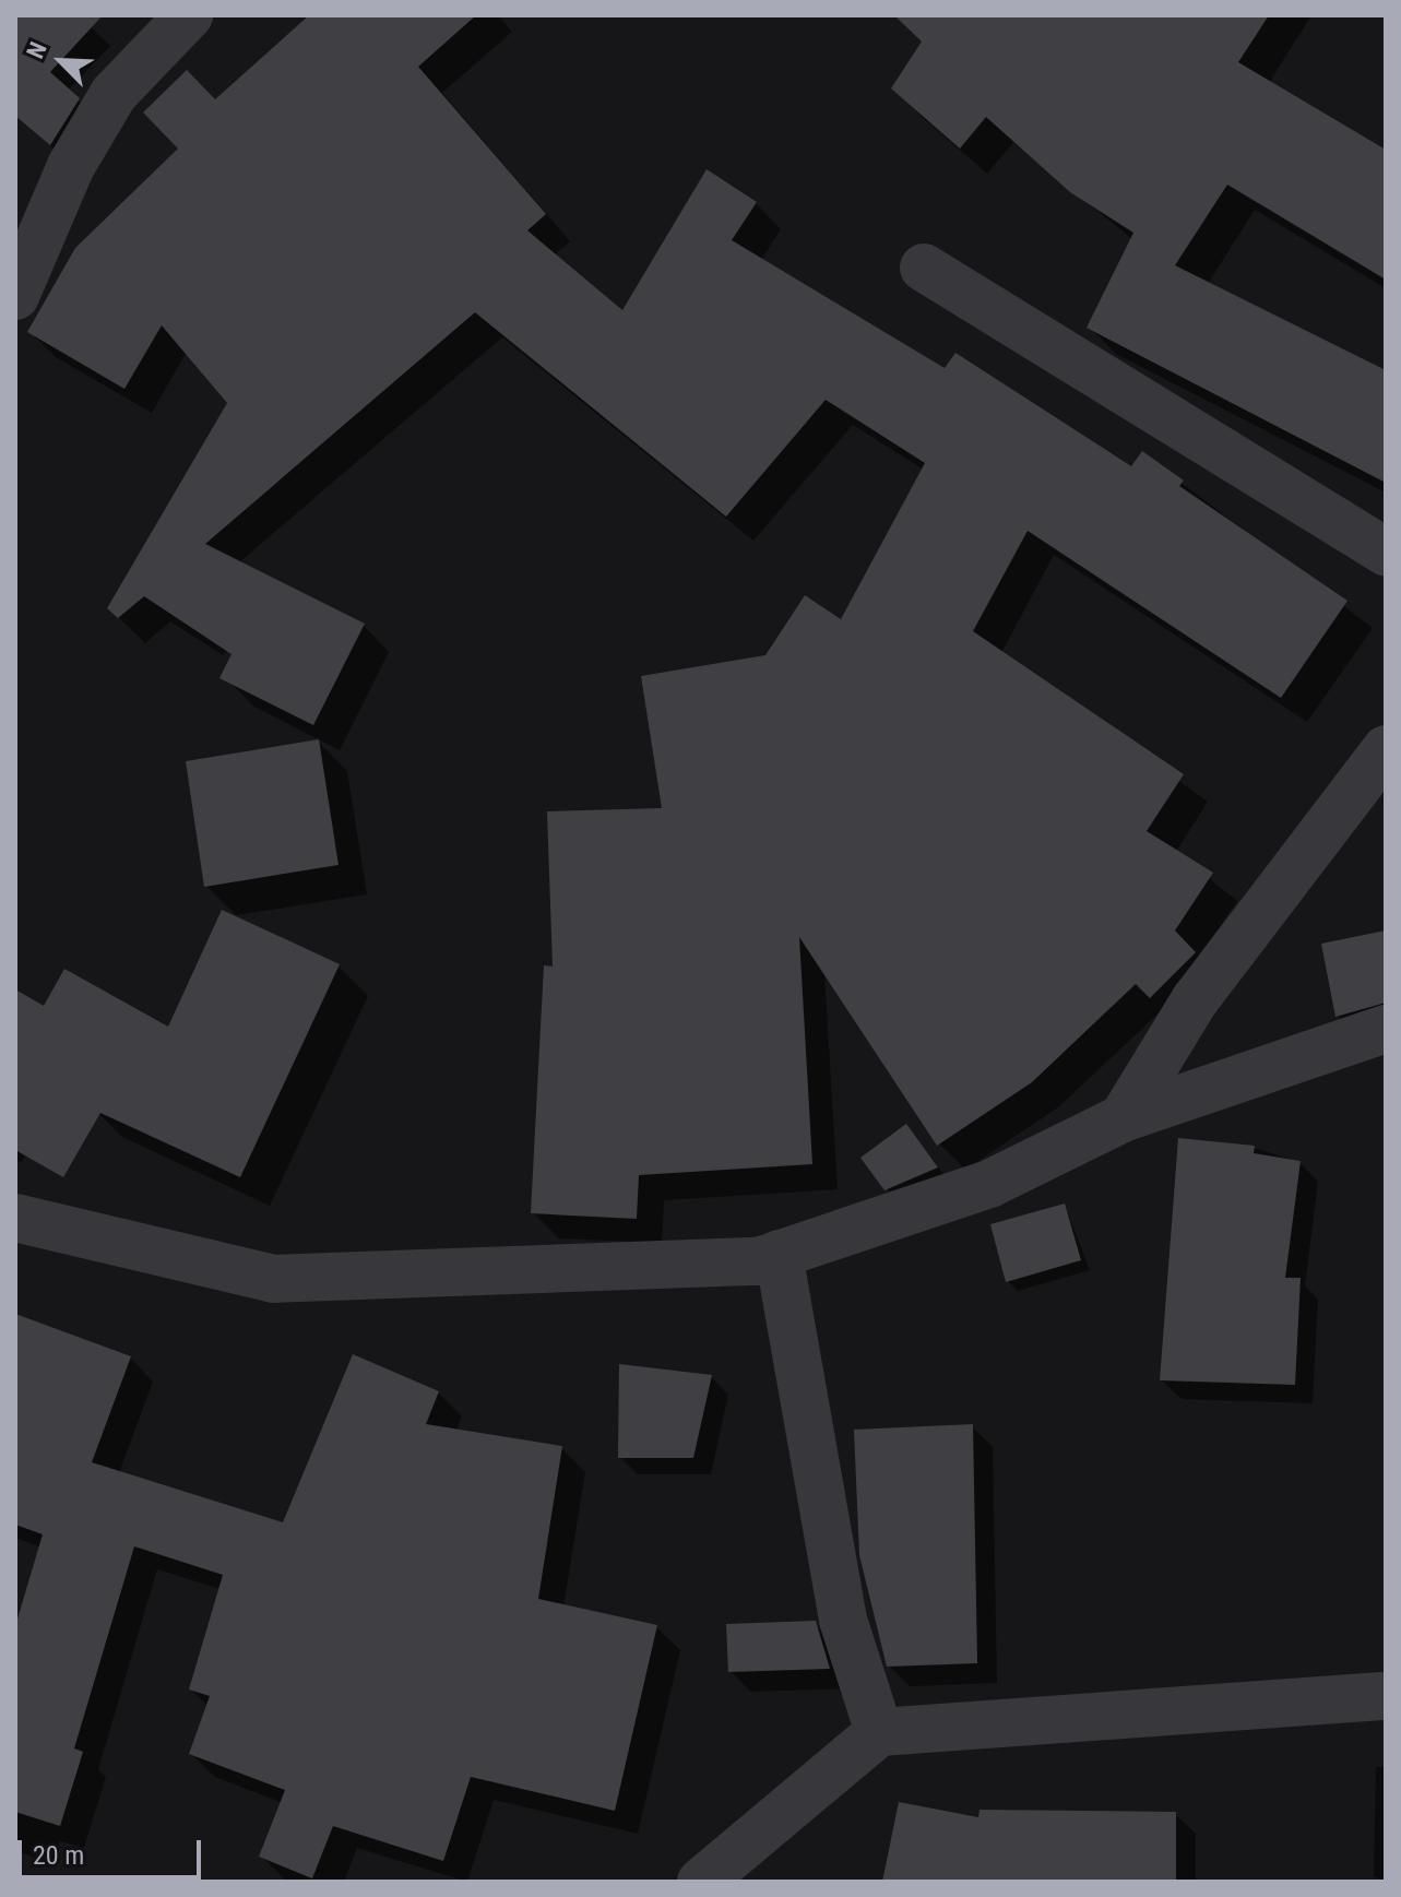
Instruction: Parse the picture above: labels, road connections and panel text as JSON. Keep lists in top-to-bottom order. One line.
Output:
{"scale_bar":"20 m","north":"top left"}
